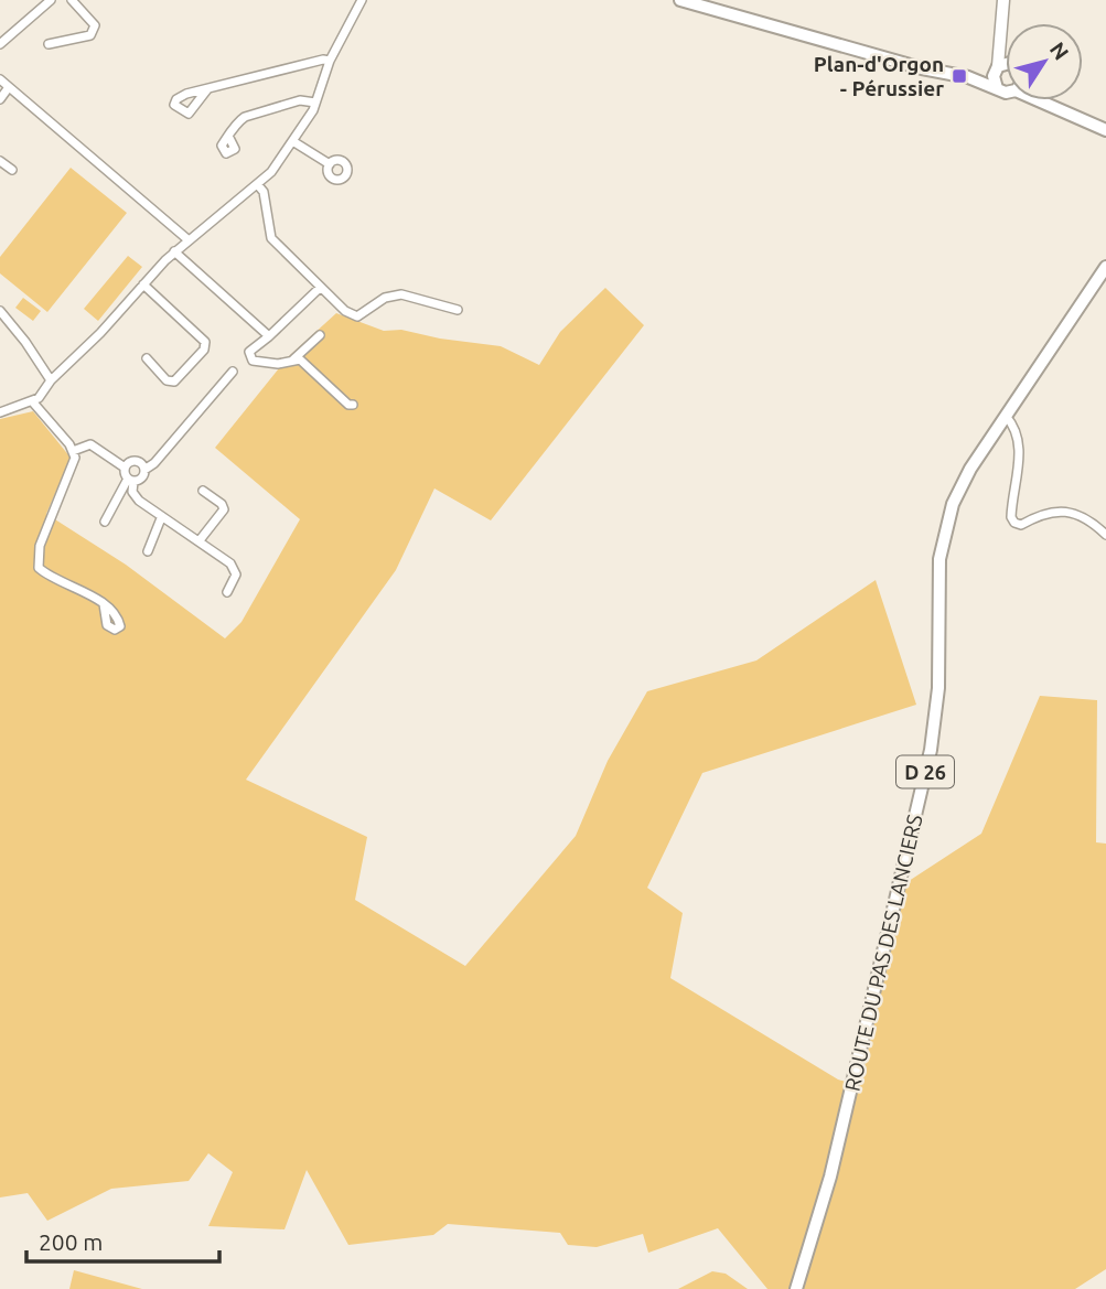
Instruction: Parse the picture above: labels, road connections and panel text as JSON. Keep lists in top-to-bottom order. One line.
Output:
{"streets":{"main road":["D 26","ROUTE DU PAS DES LANCIERS"]},"places":{"transit":["Plan-d'Orgon - Pérussier"]},"scale_bar":"200 m","north":"top right"}
